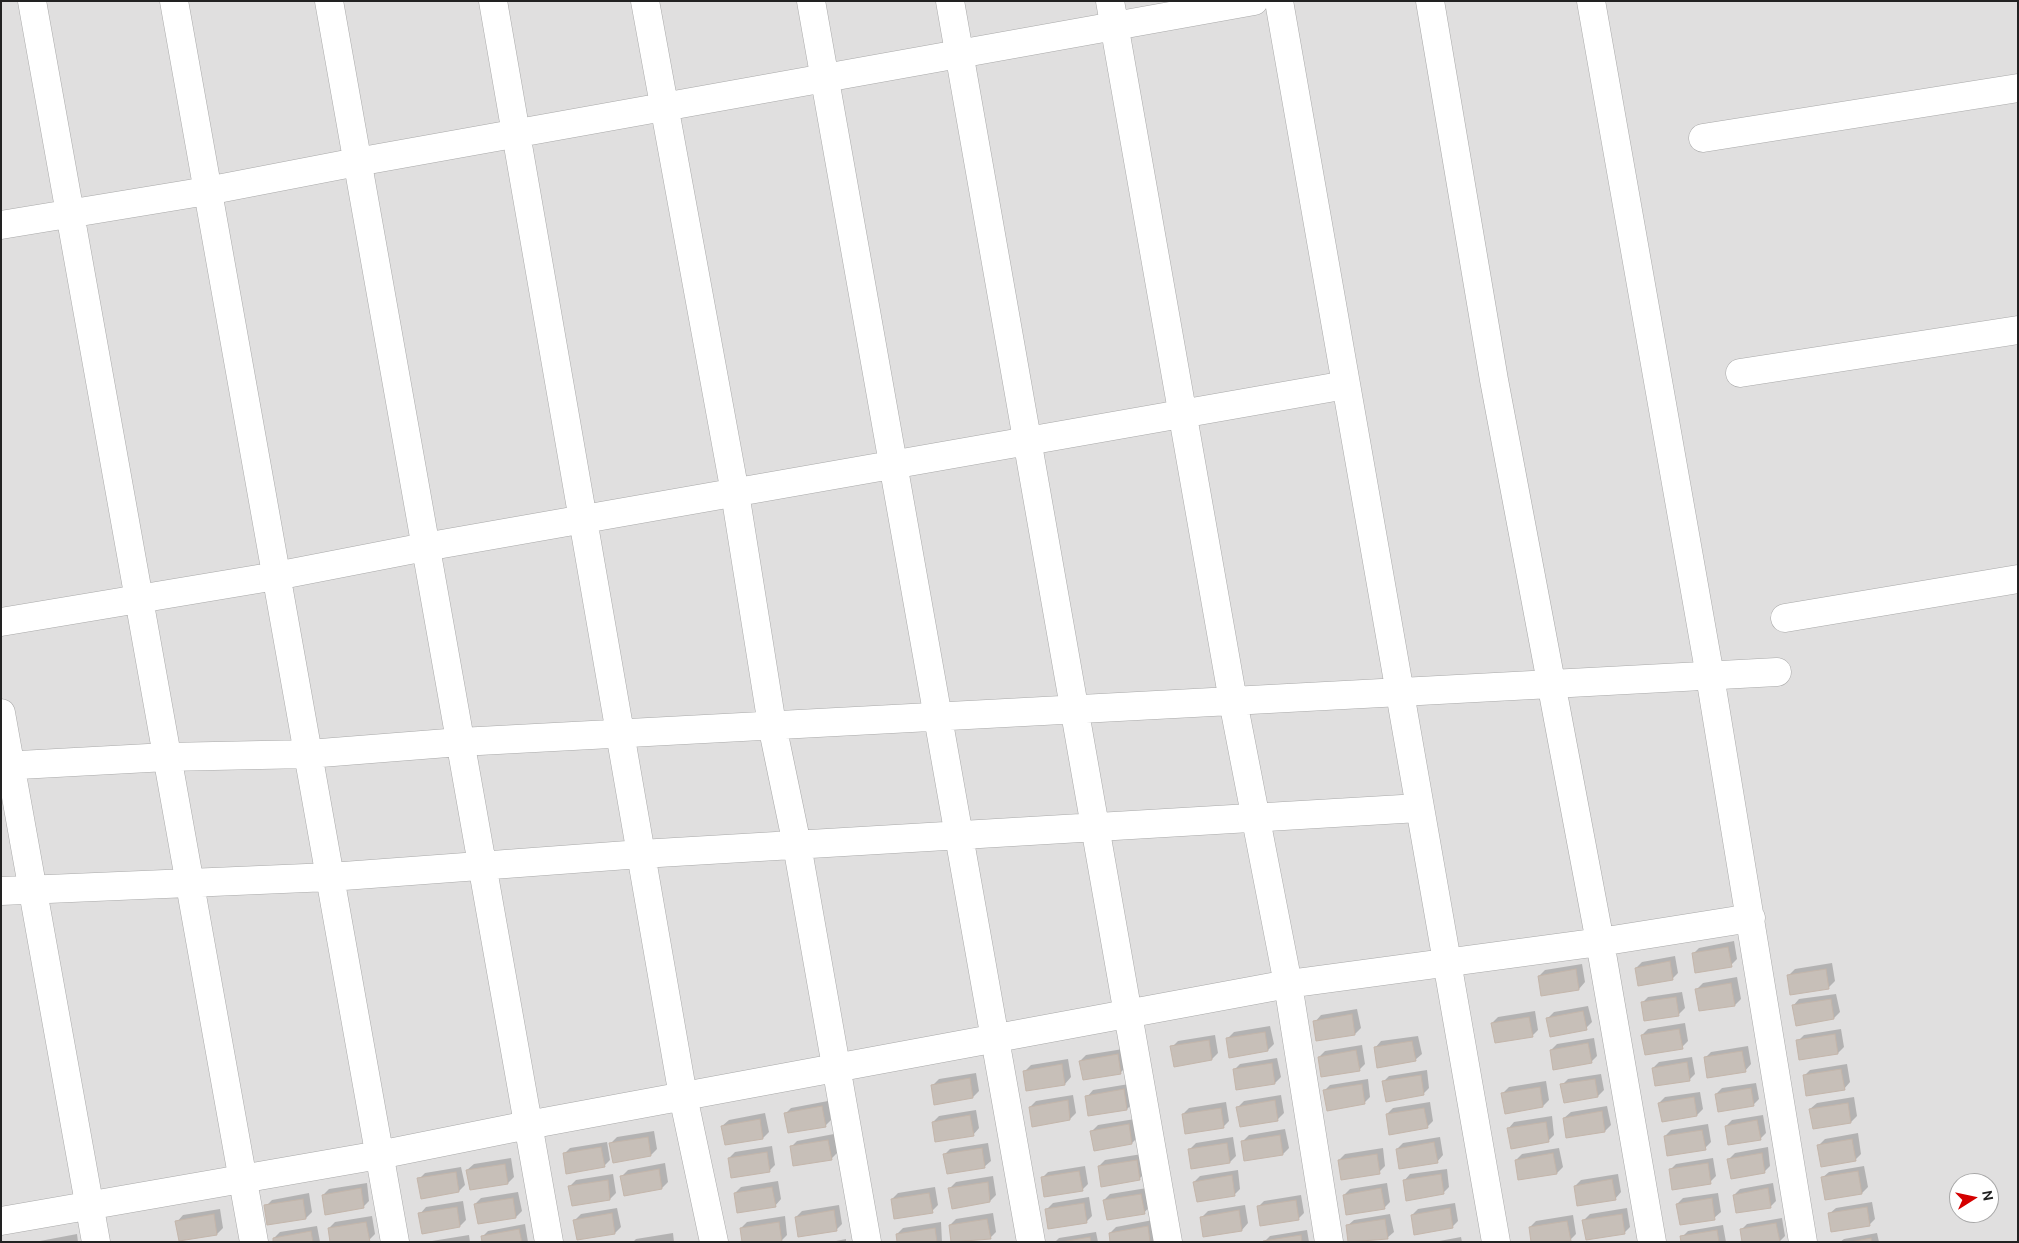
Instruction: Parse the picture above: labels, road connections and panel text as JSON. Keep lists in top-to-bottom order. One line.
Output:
{"north":"right"}
